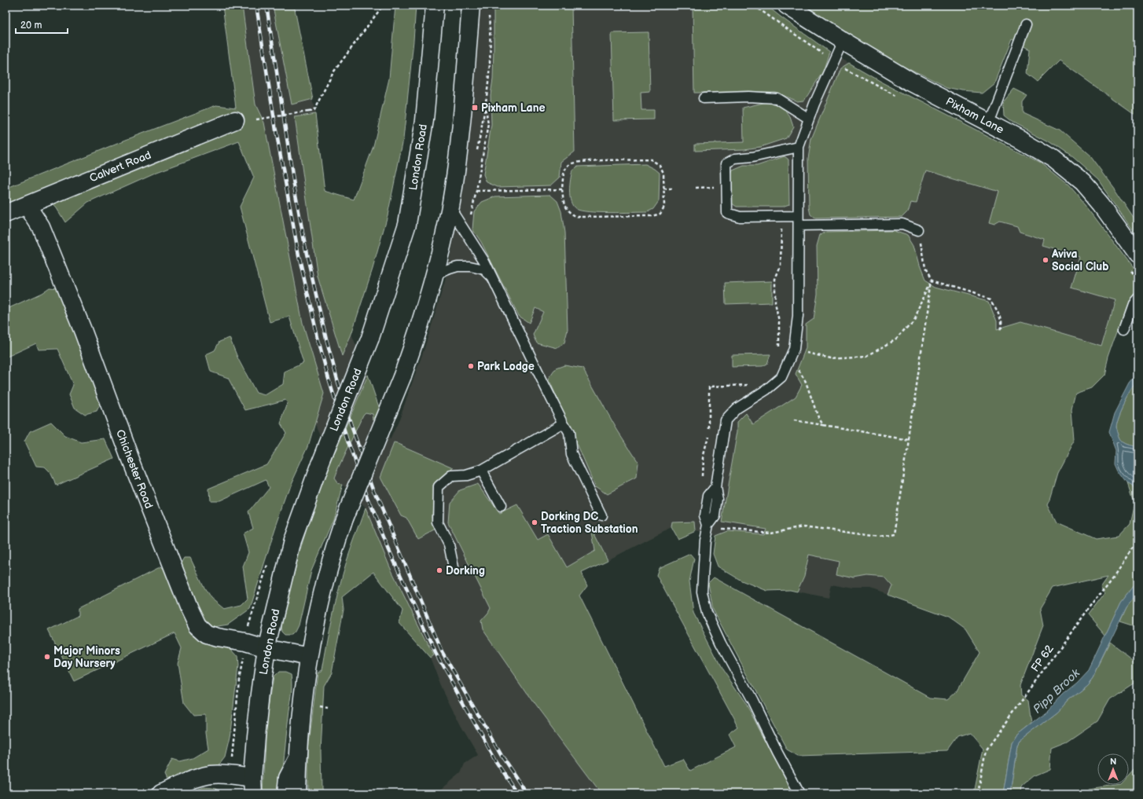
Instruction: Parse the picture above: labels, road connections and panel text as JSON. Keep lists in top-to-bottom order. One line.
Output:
{"streets":{"main road":["Pixham Lane","London Road","Calvert Road","Chichester Road"],"path":["FP 62"]},"crossings":[["London Road","Chichester Road"],["Calvert Road","Chichester Road"]],"water":["Pipp Brook"],"places":{"transit":["Pixham Lane"],"other":["Aviva Social Club","Park Lodge","Dorking DC Traction Substation","Dorking","Major Minors Day Nursery"]},"scale_bar":"20 m","north":"top"}
